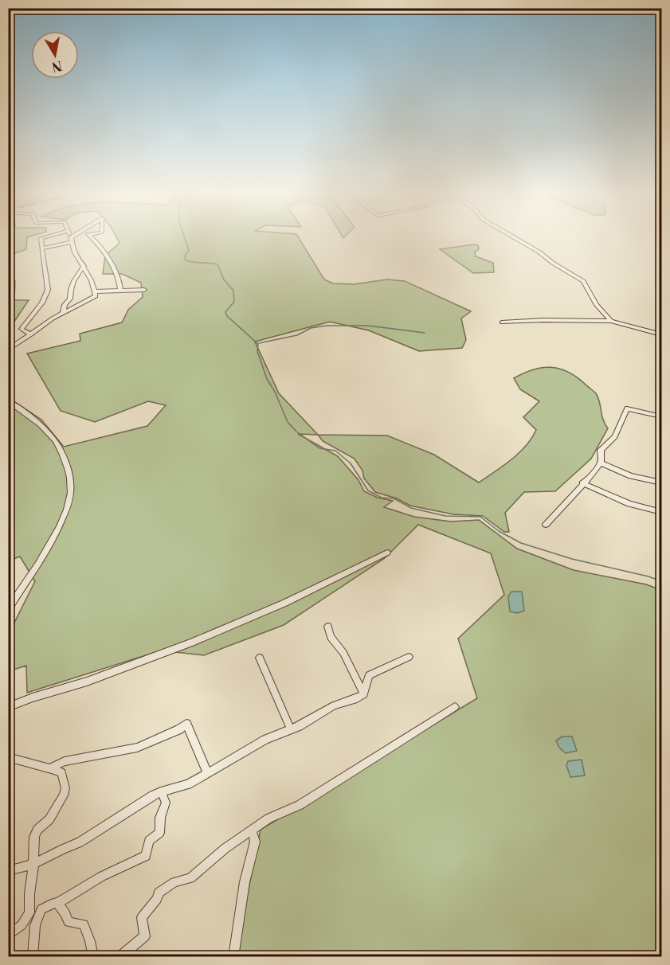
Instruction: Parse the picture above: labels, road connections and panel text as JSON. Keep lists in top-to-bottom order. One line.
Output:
{"north":"bottom"}
